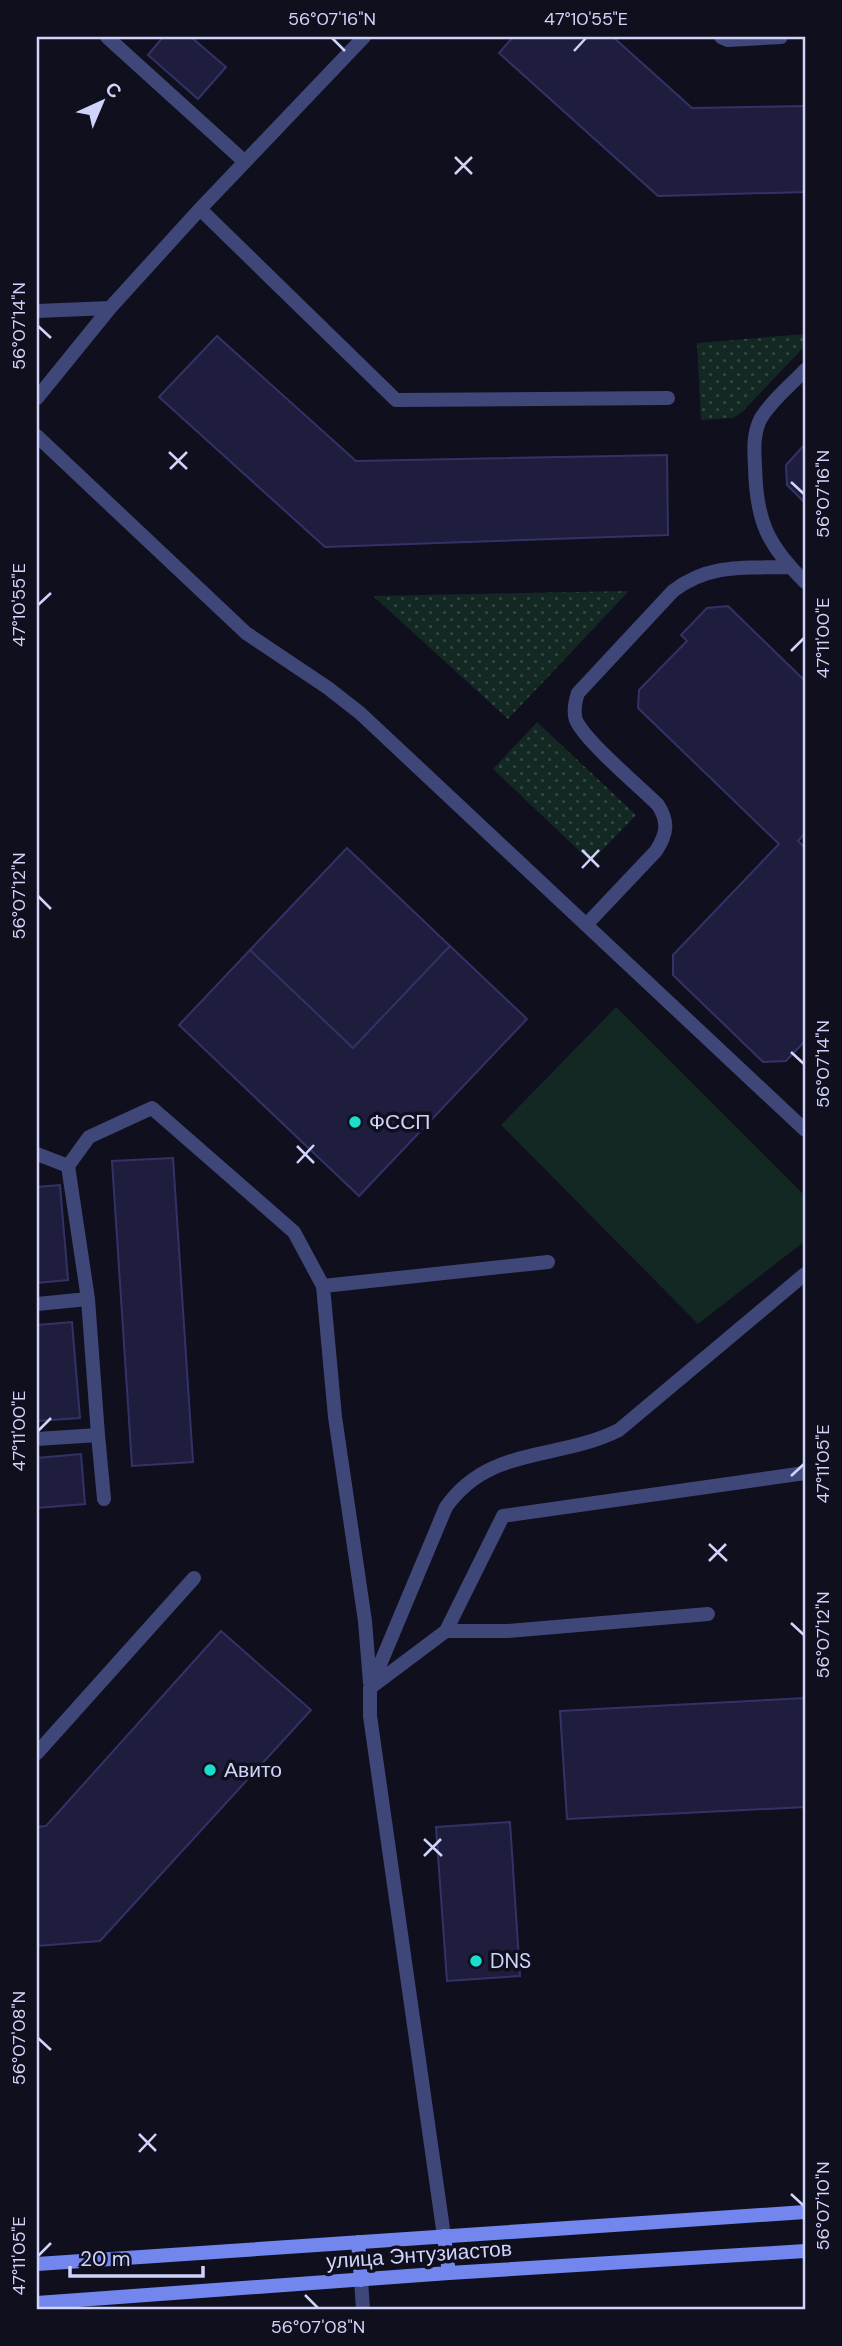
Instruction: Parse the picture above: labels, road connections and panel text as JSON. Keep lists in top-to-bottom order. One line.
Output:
{"streets":{"main road":["улица Энтузиастов"]},"places":["ФССП","Авито","DNS"],"scale_bar":"20 m","north":"top right","coordinates":["56°07'16\"N","47°10'55\"E","56°07'14\"N","47°11'00\"E","56°07'12\"N","47°11'05\"E","56°07'08\"N","56°07'10\"N"]}
